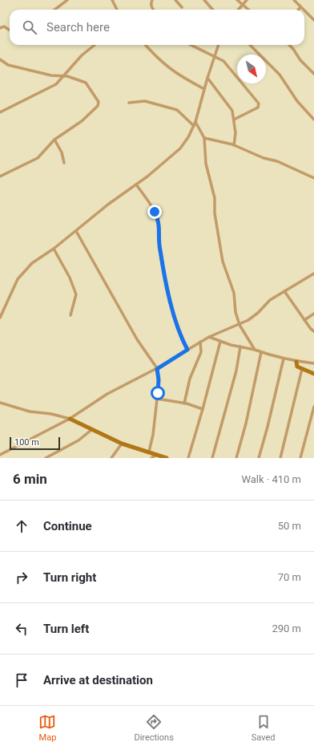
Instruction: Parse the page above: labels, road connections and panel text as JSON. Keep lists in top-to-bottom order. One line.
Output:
{"scale_bar":"100 m","north":"bottom right","page":{"search":"Search here","scale":"100 m","heading":["6 min","Walk · 410 m"],"list":[["Continue","50 m"],["Turn right","70 m"],["Turn left","290 m"],"Arrive at destination"],"nav":["Map","Directions","Saved"]}}
